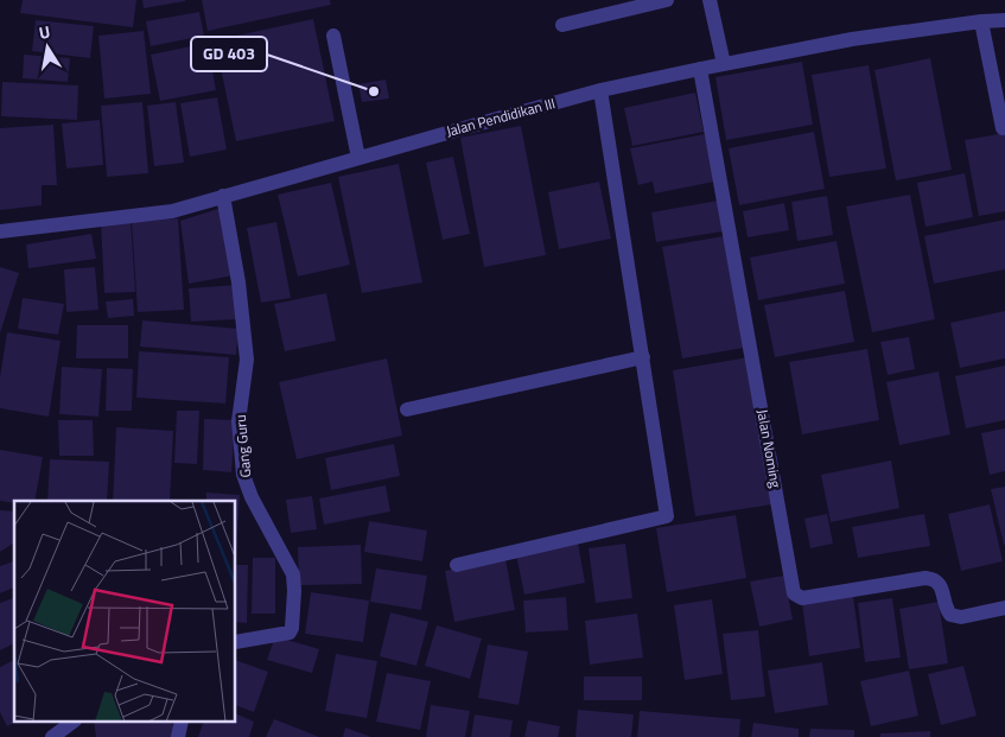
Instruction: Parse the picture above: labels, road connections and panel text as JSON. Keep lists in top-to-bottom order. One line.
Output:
{"streets":{"street":["Jalan Pendidikan III","Gang Guru","Jalan Noming"]},"crossings":[["Jalan Pendidikan III","Gang Guru"],["Jalan Pendidikan III","Jalan Noming"]],"places":["GD 403"],"north":"top"}
